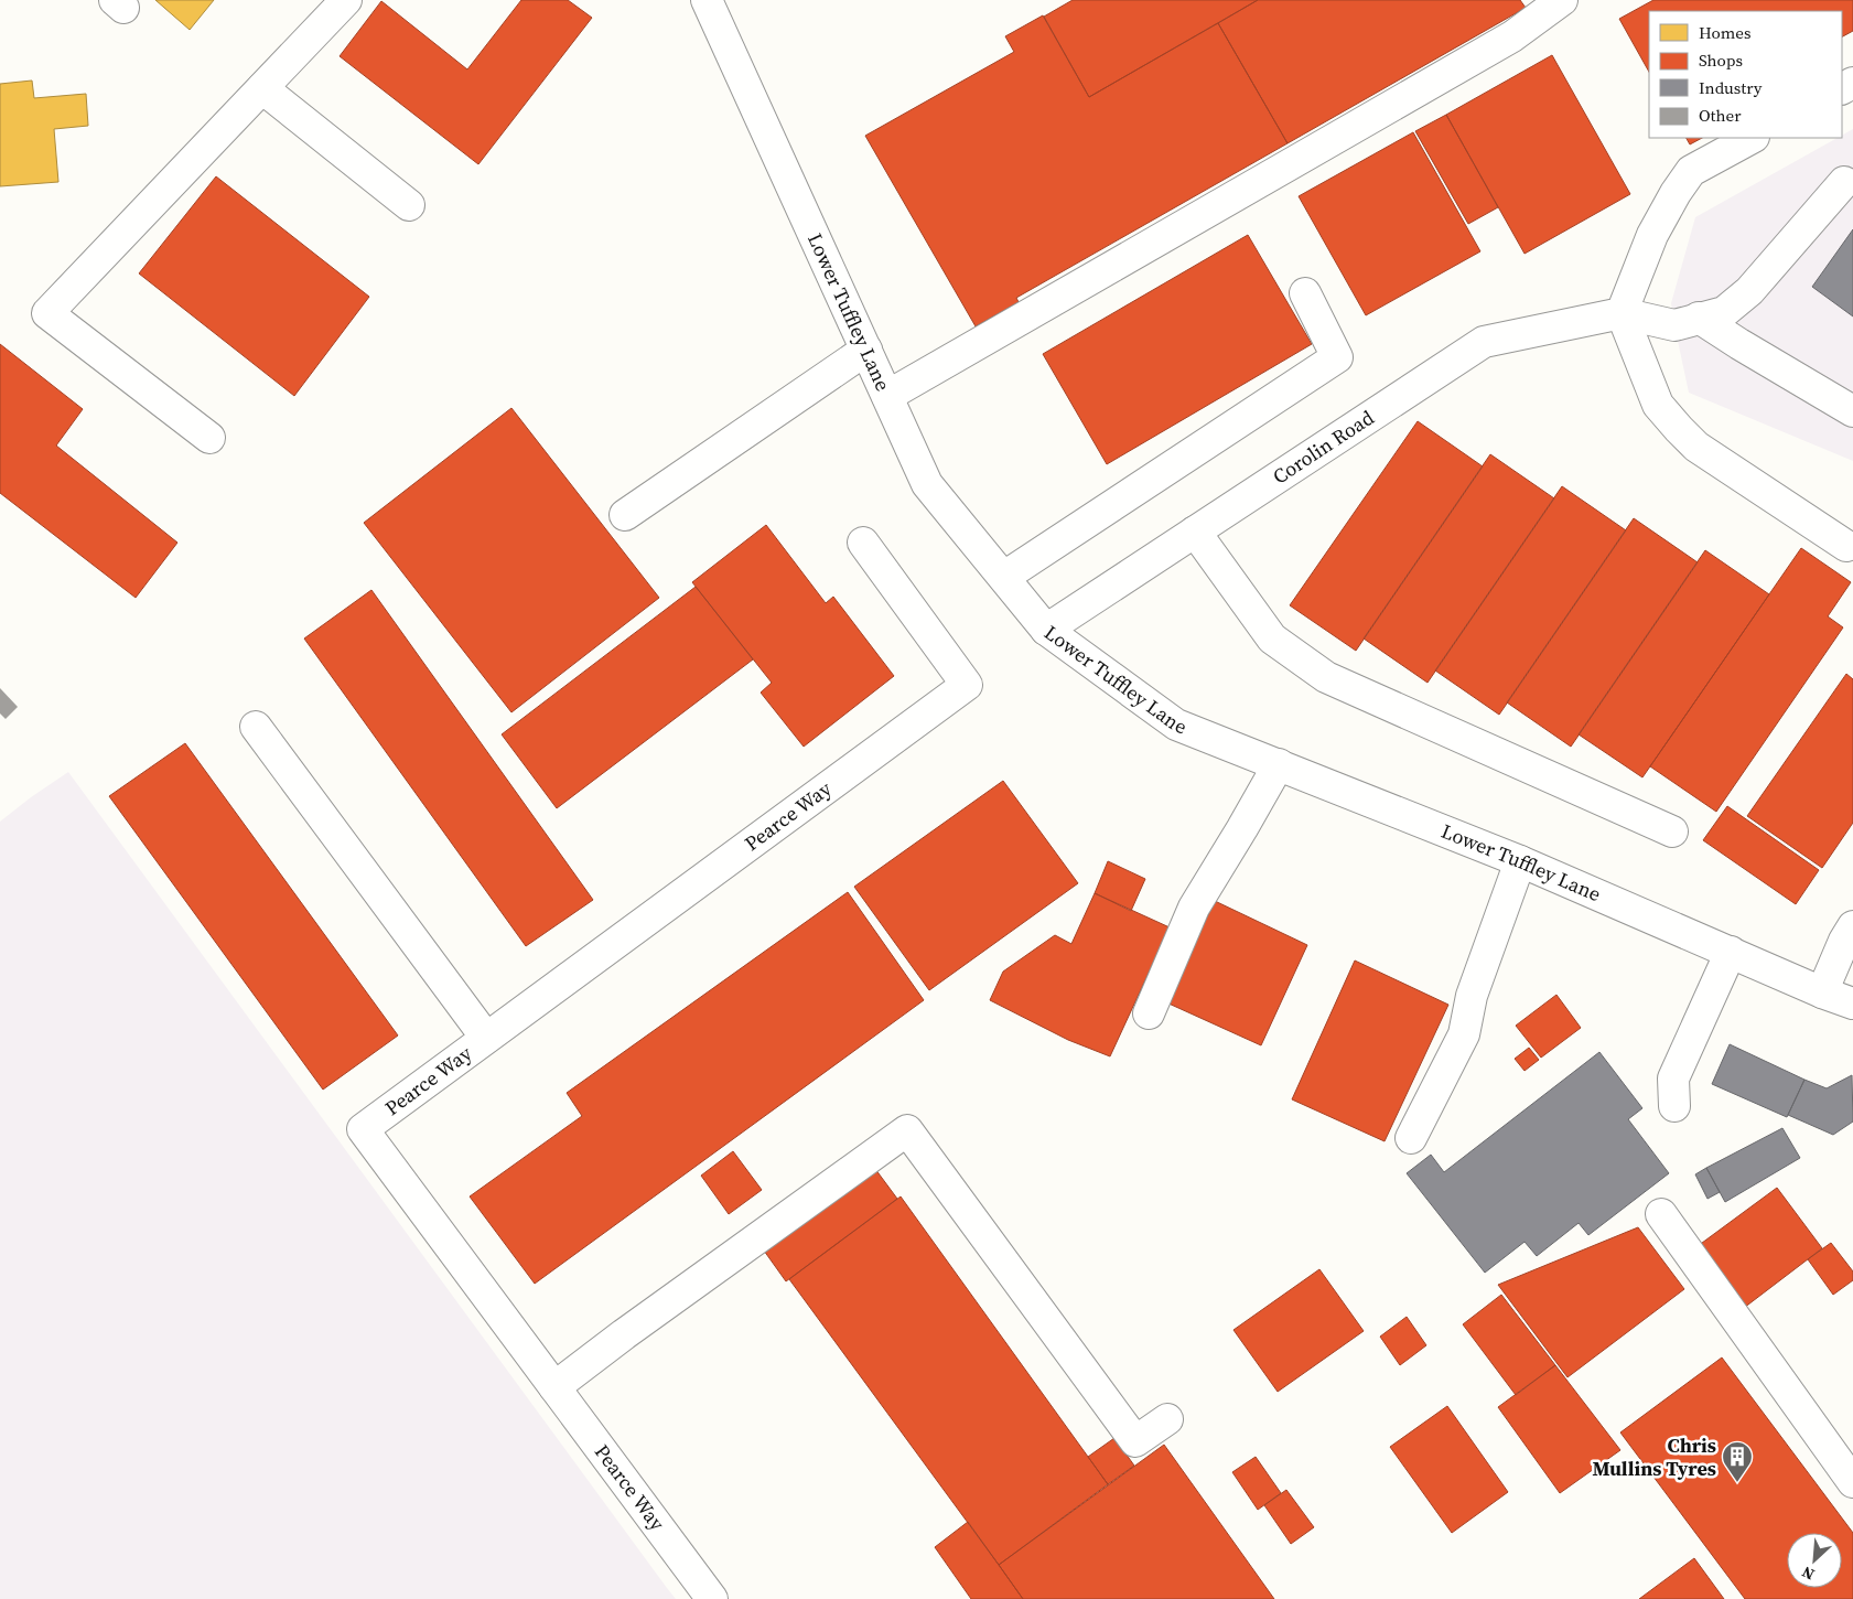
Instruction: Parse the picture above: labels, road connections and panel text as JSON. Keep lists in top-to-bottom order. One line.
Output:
{"streets":{"street":["Lower Tuffley Lane","Corolin Road","Pearce Way"]},"crossings":[["Lower Tuffley Lane","Corolin Road"]],"places":{"building":["Chris Mullins Tyres"]},"legend":["Homes","Shops","Industry","Other"],"north":"bottom left"}
